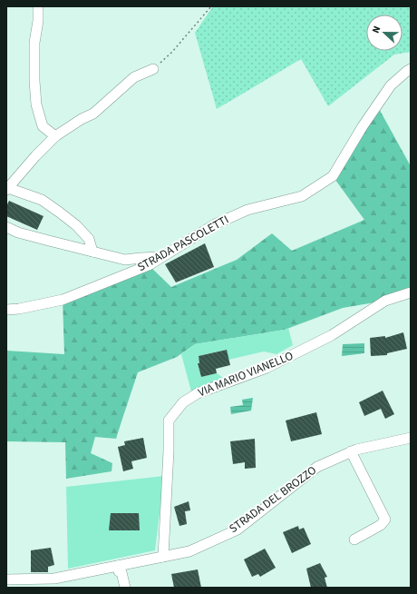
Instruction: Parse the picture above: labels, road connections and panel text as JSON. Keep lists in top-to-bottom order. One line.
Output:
{"streets":{"street":["STRADA PASCOLETTI","VIA MARIO VIANELLO","STRADA DEL BROZZO"]},"crossings":[["VIA MARIO VIANELLO","STRADA DEL BROZZO"]],"north":"left"}
